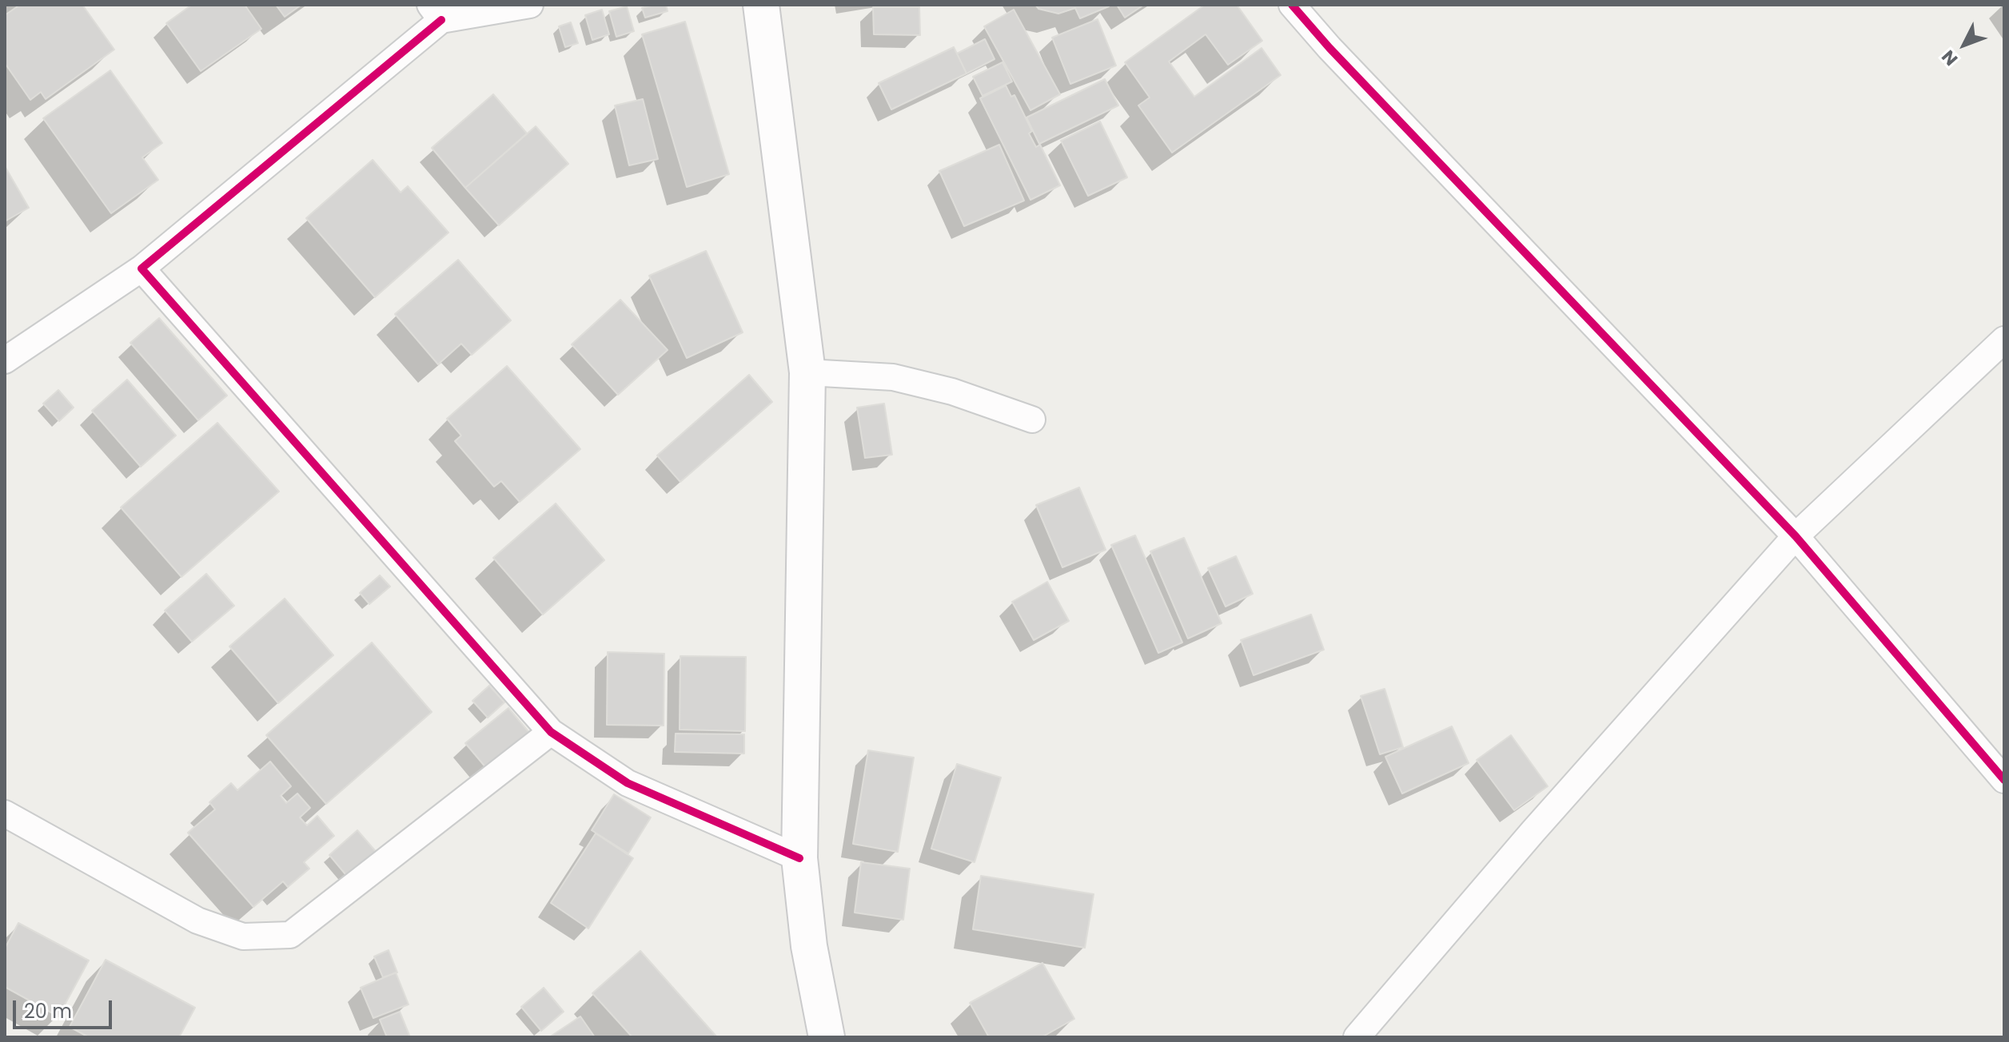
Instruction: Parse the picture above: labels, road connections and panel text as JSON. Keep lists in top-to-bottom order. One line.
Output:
{"scale_bar":"20 m","north":"bottom left"}
